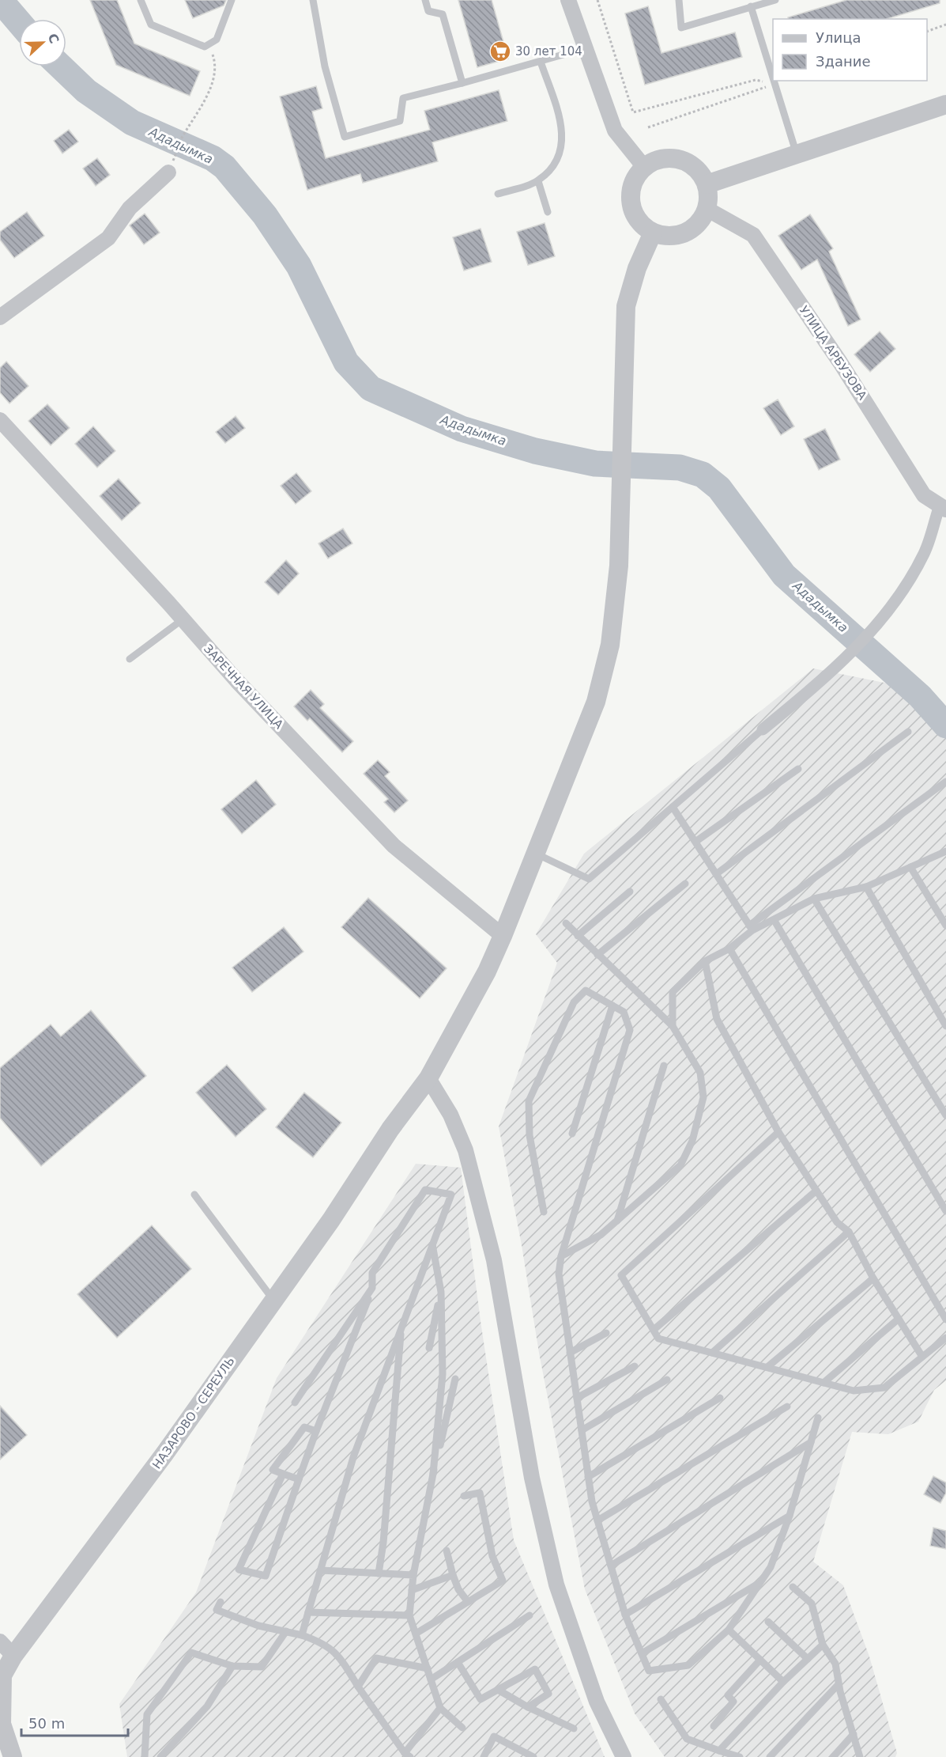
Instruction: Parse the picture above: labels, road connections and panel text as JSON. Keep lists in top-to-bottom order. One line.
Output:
{"streets":{"street":["УЛИЦА АРБУЗОВА","ЗАРЕЧНАЯ УЛИЦА","НАЗАРОВО - СЕРЕУЛЬ"]},"crossings":[["УЛИЦА АРБУЗОВА","НАЗАРОВО - СЕРЕУЛЬ"],["ЗАРЕЧНАЯ УЛИЦА","НАЗАРОВО - СЕРЕУЛЬ"]],"water":["Ададымка"],"places":{"supermarket":["30 лет 104"]},"legend":["Улица","Здание"],"scale_bar":"50 m","north":"right"}
